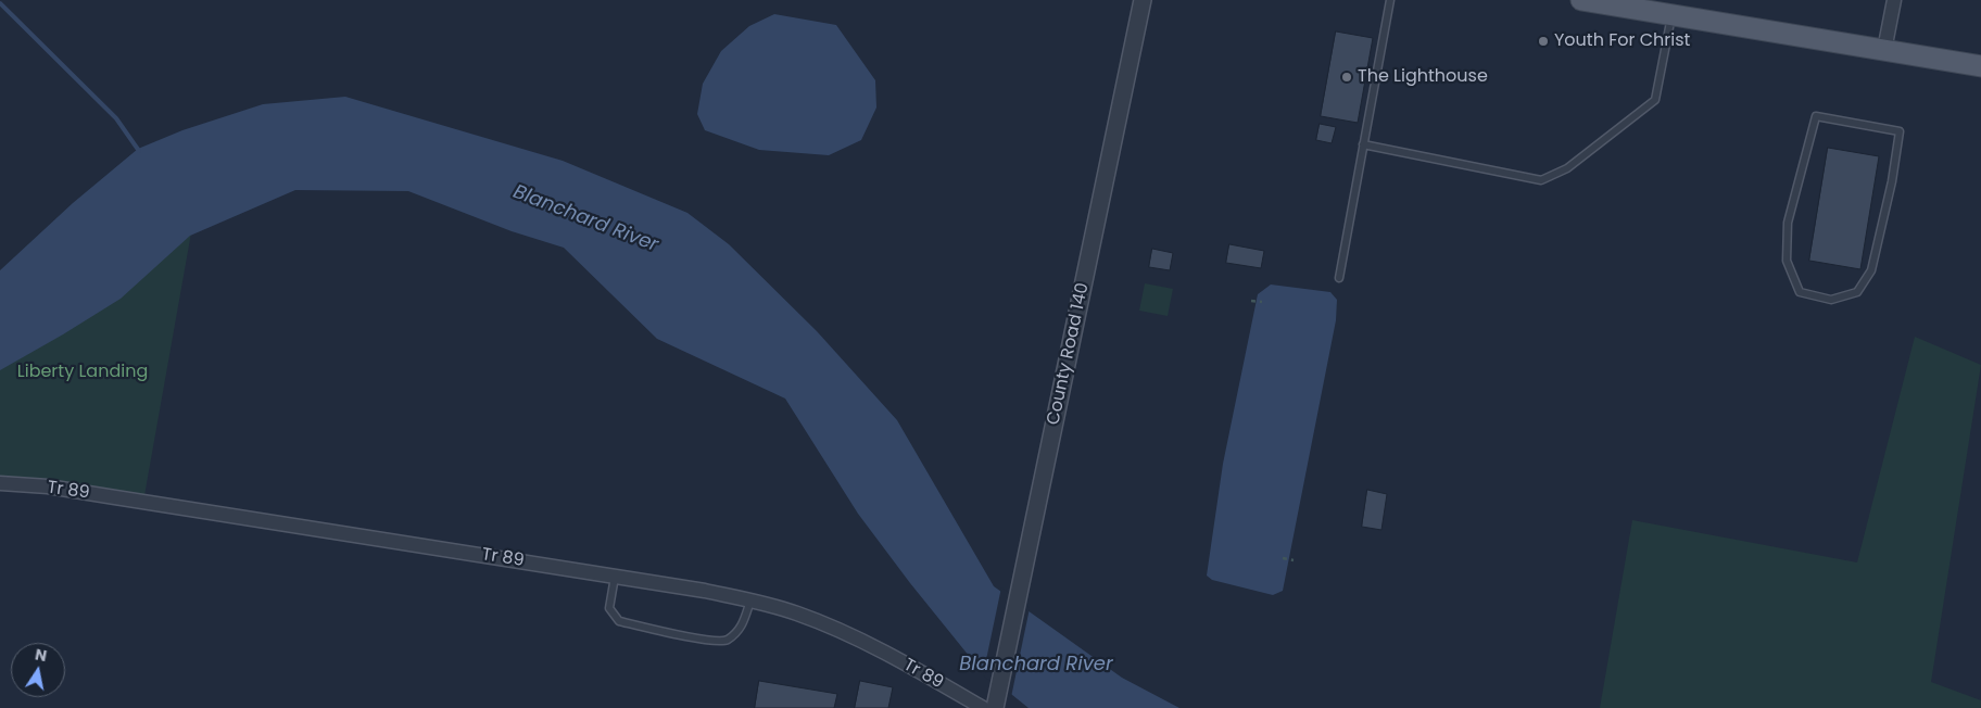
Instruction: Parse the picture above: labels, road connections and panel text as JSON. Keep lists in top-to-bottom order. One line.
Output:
{"streets":{"street":["County Road 140","Tr 89"]},"water":["Blanchard River"],"parks":["Liberty Landing"],"places":["Youth For Christ","The Lighthouse"],"north":"top"}
